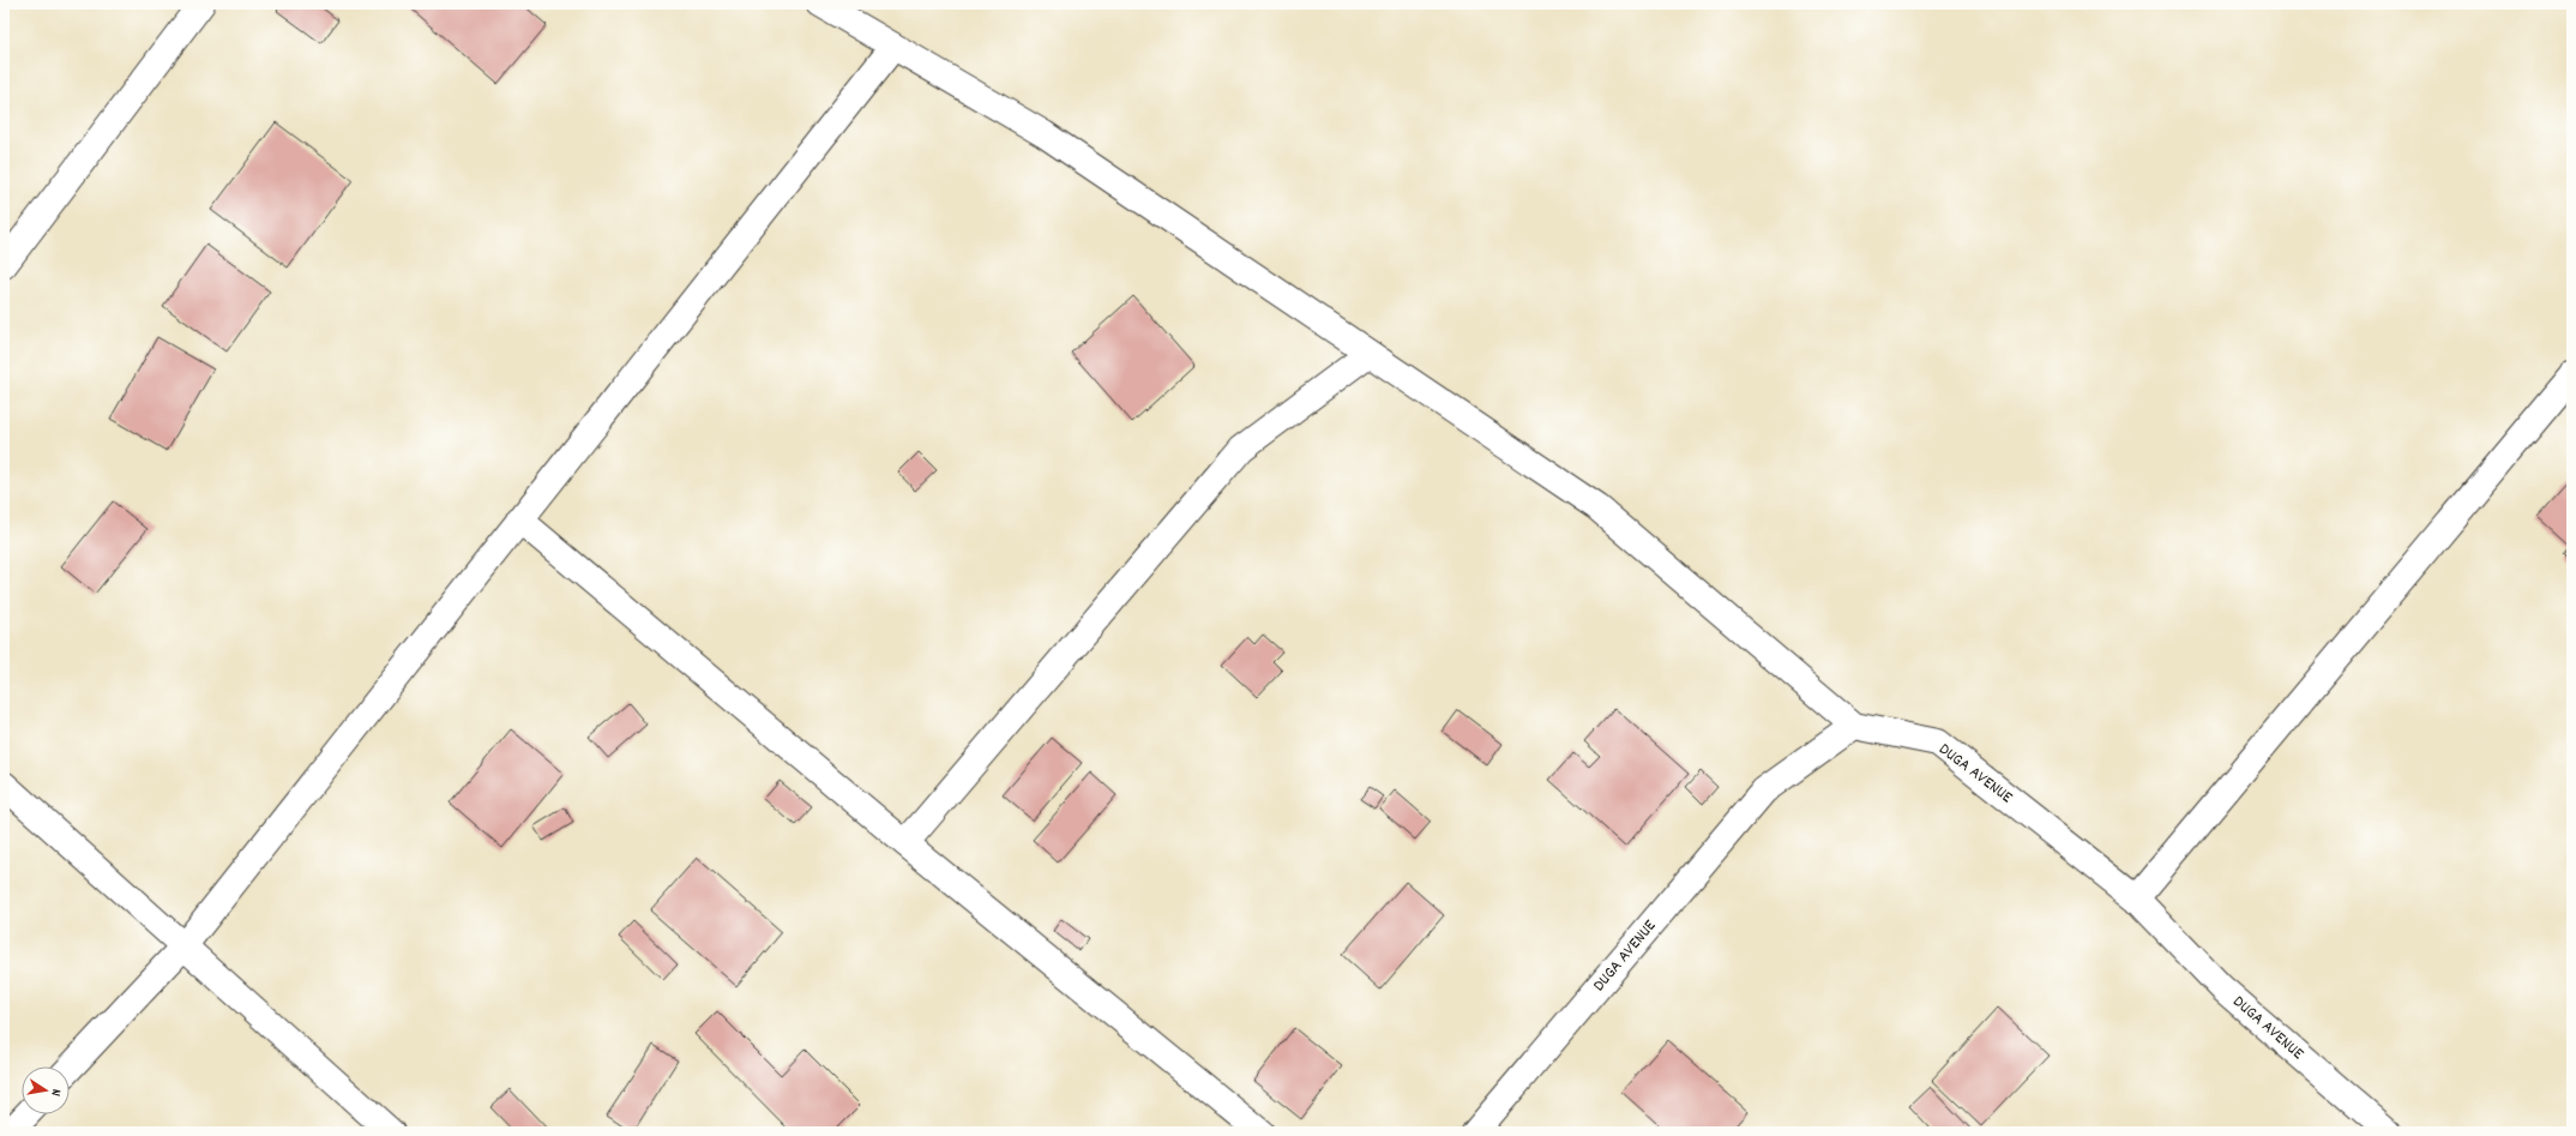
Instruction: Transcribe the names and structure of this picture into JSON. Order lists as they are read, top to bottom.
{
  "streets": {
    "street": ["DUGA AVENUE"]
  },
  "north": "right"
}
